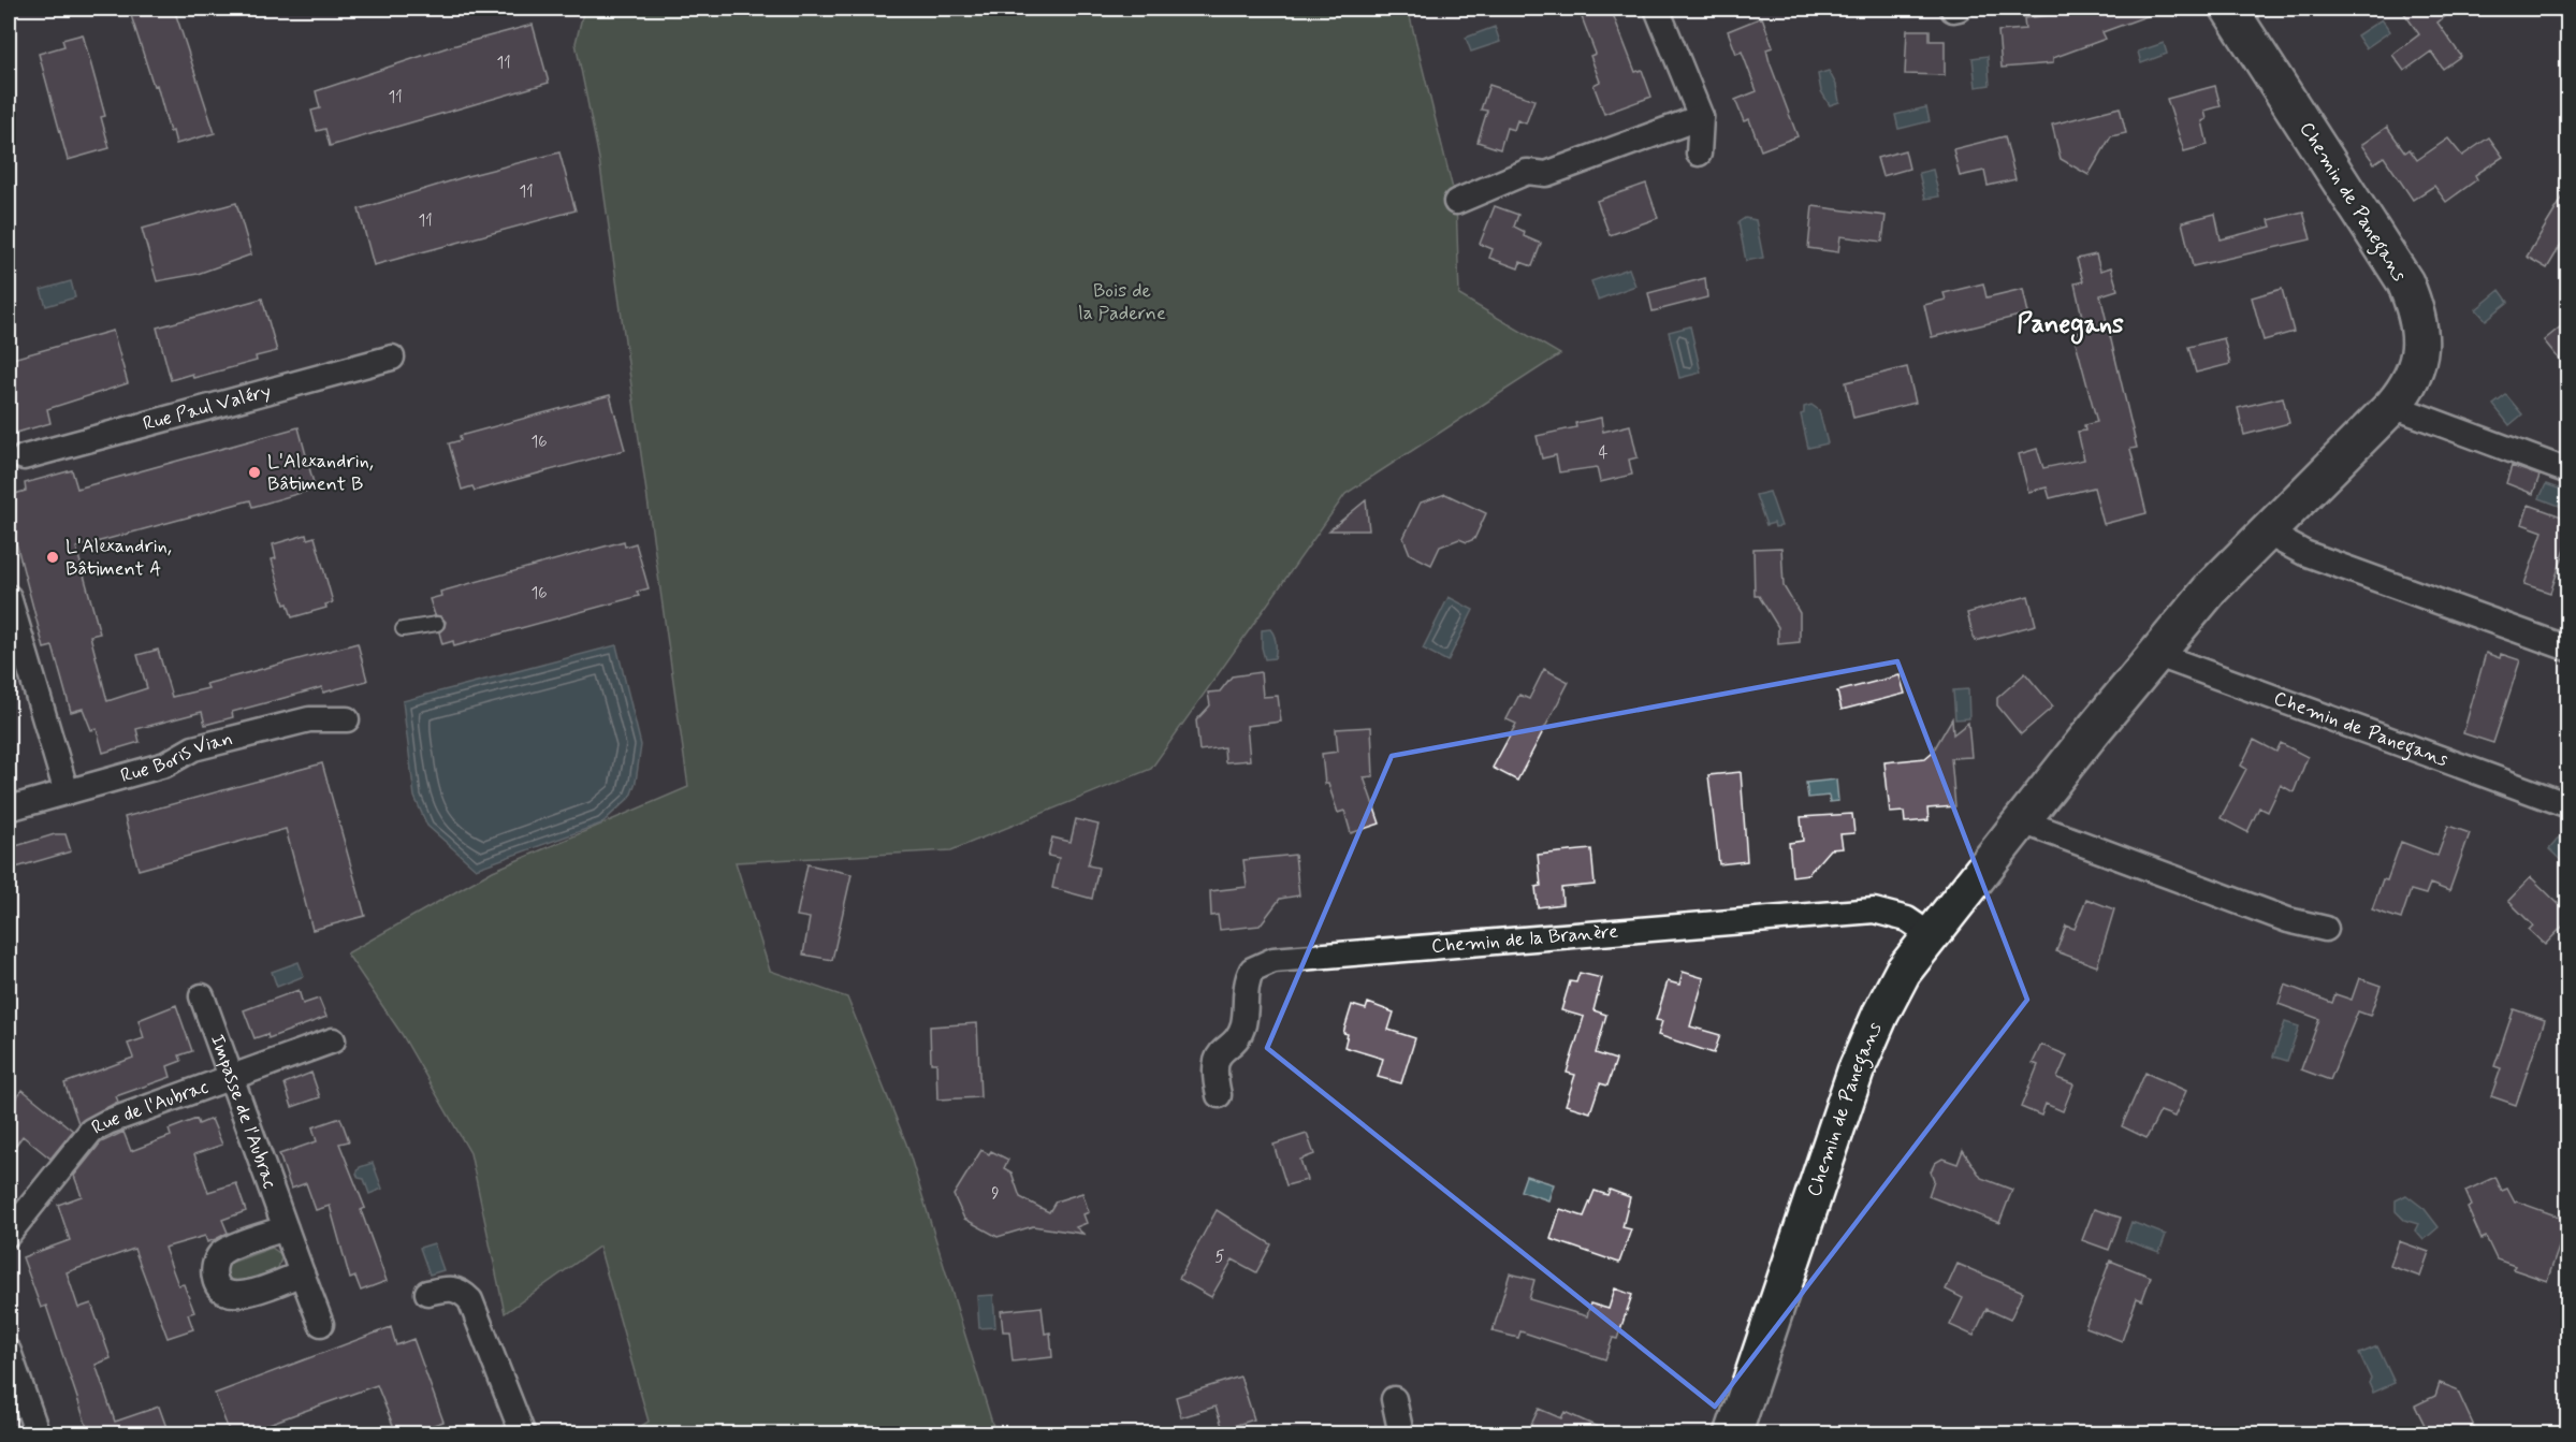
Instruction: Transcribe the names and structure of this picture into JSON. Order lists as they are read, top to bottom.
{
  "streets": {
    "street": [
      "Chemin de Panegans",
      "Rue Paul Valéry",
      "Rue Boris Vian",
      "Chemin de la Branère",
      "Rue de l'Aubrac",
      "Impasse de l'Aubrac"
    ]
  },
  "crossings": [
    ["Chemin de Panegans", "Chemin de la Branère"],
    ["Rue de l'Aubrac", "Impasse de l'Aubrac"]
  ],
  "districts": ["Panegans"],
  "parks": ["Bois de la Paderne"],
  "places": ["L'Alexandrin, Bâtiment B", "L'Alexandrin, Bâtiment A"],
  "house_numbers": [
    "11",
    "11",
    "11",
    "11",
    "16",
    "4",
    "16",
    "9",
    "5"
  ]
}
